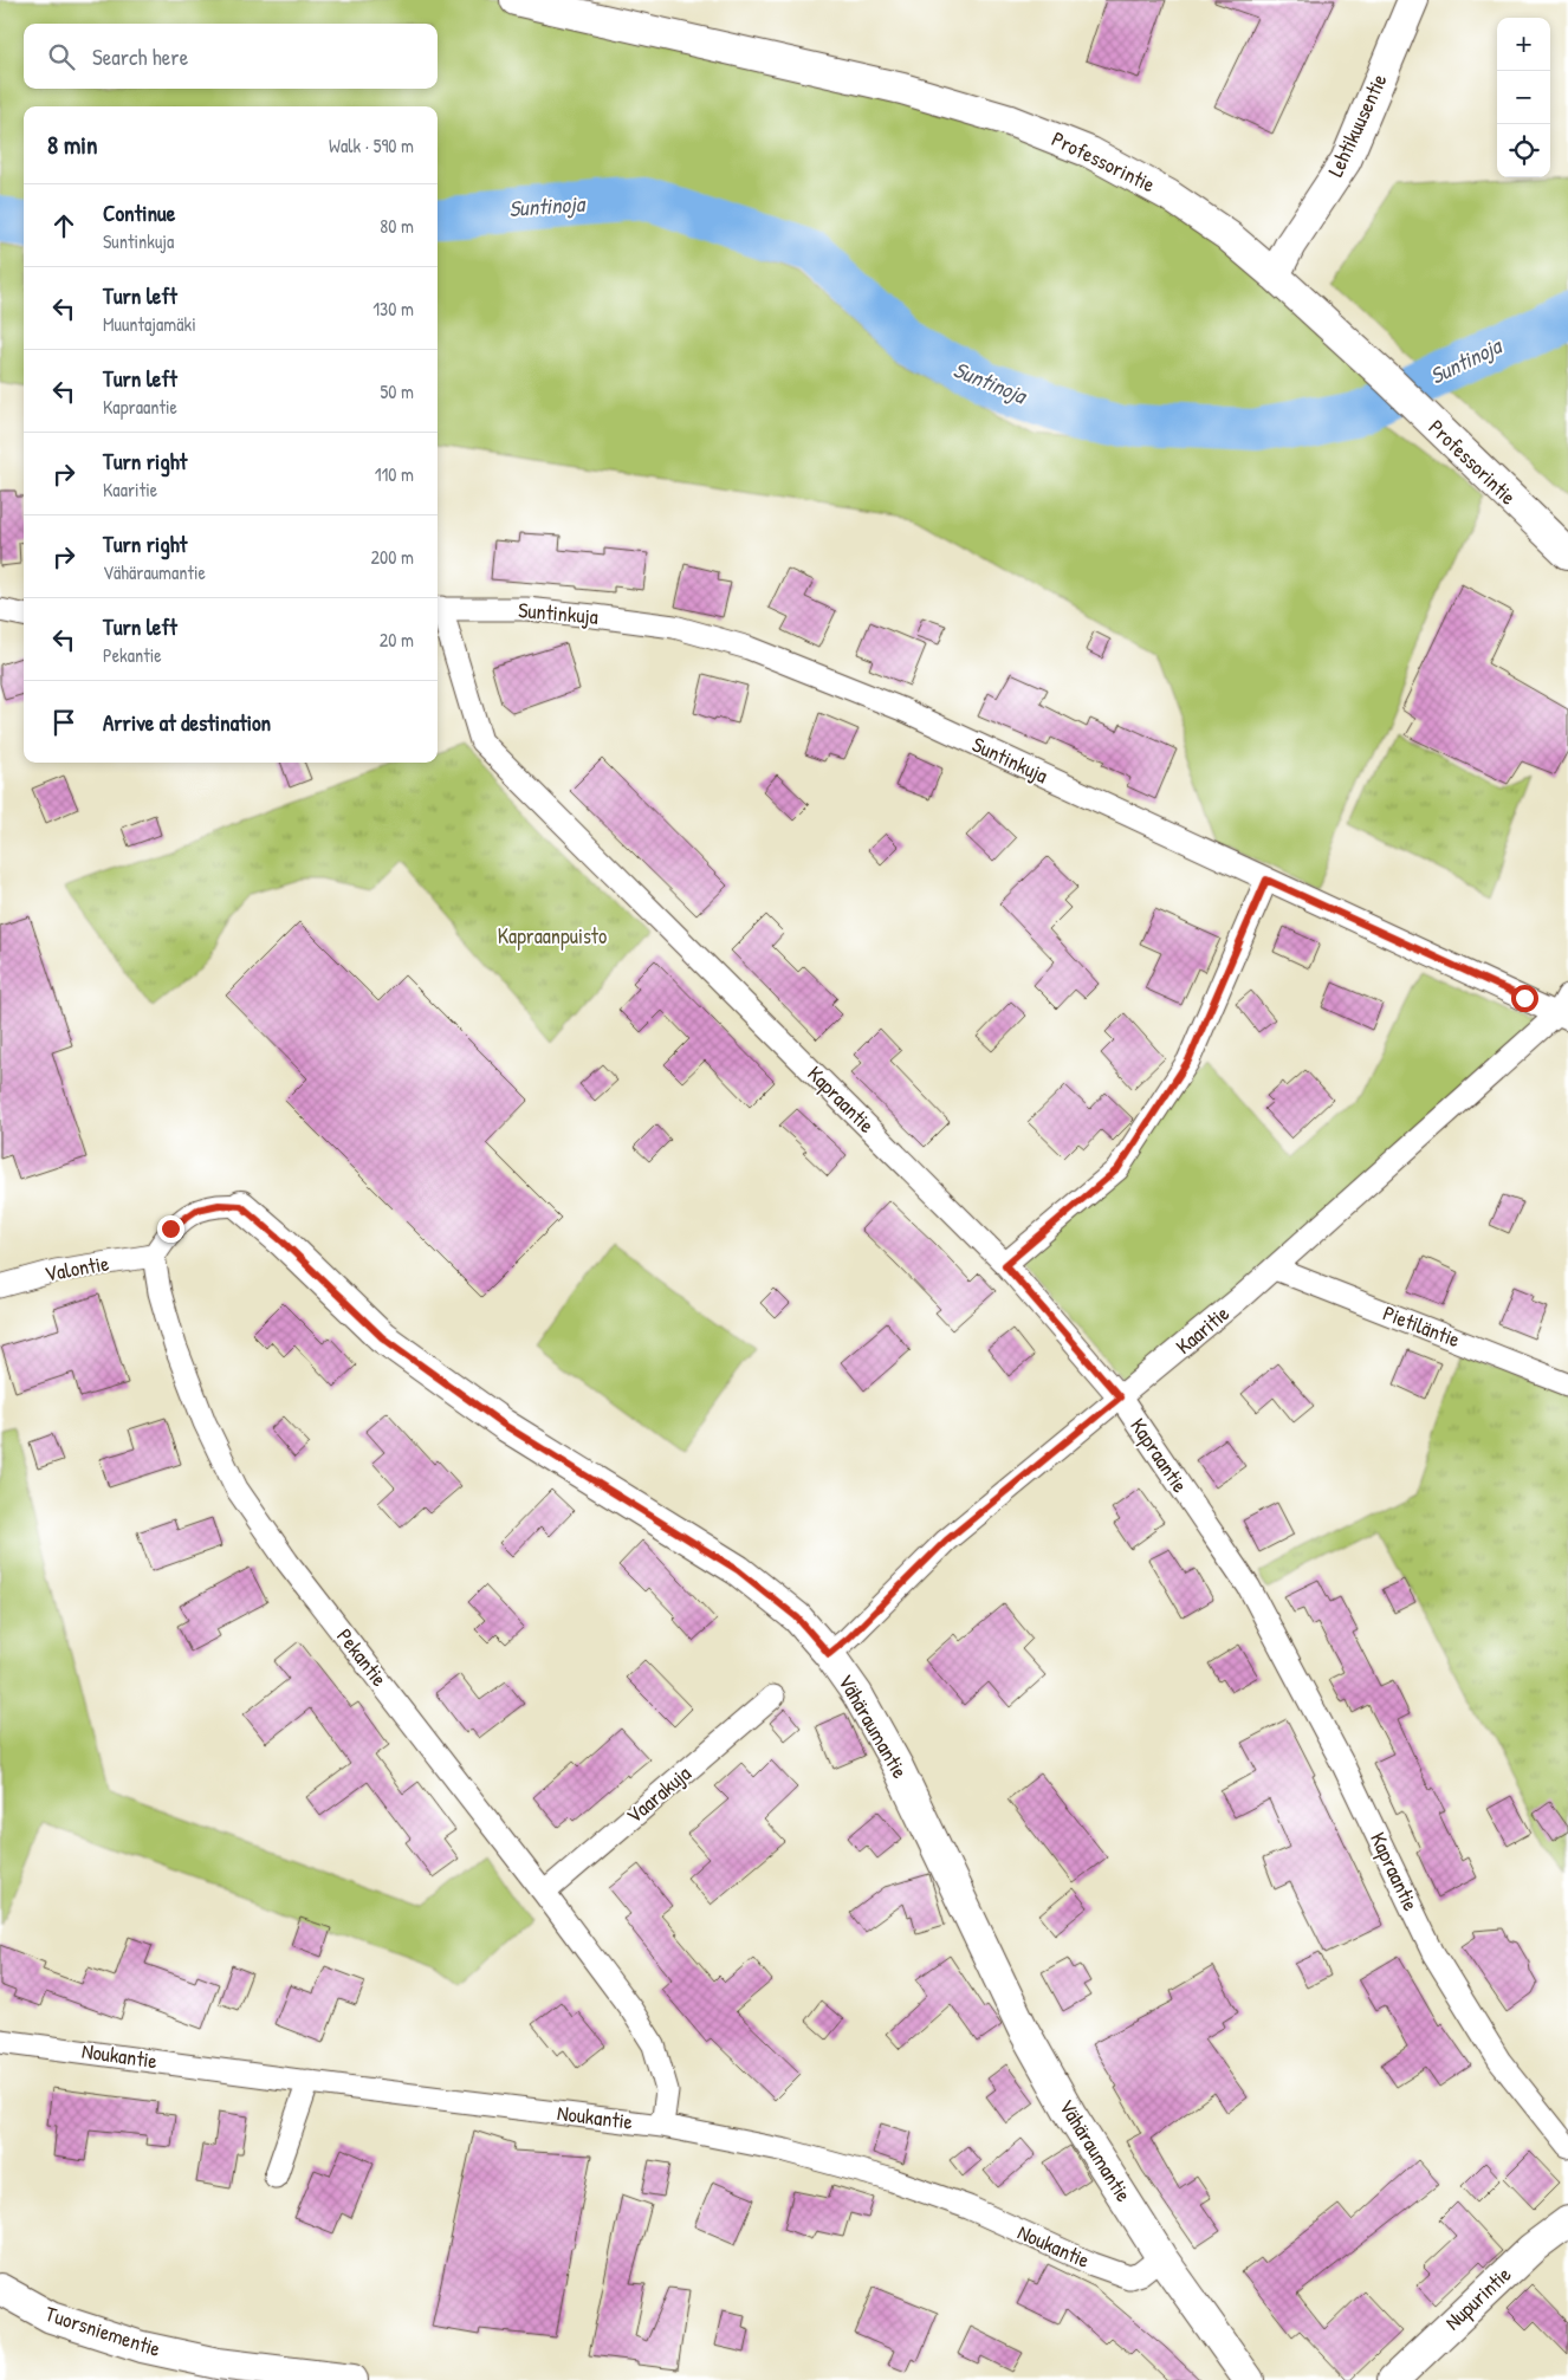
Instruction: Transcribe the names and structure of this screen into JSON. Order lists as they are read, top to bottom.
{
  "streets": {
    "street": [
      "Lehtikuusentie",
      "Professorintie",
      "Suntinkuja",
      "Kapraantie",
      "Valontie",
      "Pietiläntie",
      "Kaaritie",
      "Pekantie",
      "Vähäraumantie",
      "Vaarakuja",
      "Noukantie",
      "Nupurintie",
      "Tuorsniementie"
    ]
  },
  "crossings": [
    ["Lehtikuusentie", "Professorintie"],
    ["Suntinkuja", "Kapraantie"],
    ["Suntinkuja", "Kaaritie"],
    ["Kapraantie", "Kaaritie"],
    ["Valontie", "Pekantie"],
    ["Pietiläntie", "Kaaritie"],
    ["Kaaritie", "Vähäraumantie"],
    ["Pekantie", "Vaarakuja"],
    ["Pekantie", "Noukantie"],
    ["Vähäraumantie", "Noukantie"]
  ],
  "water": ["Suntinoja"],
  "parks": ["Kapraanpuisto"],
  "page": {
    "map_buttons": ["+", "−"],
    "search": "Search here",
    "heading": ["8 min", "Walk · 590 m"],
    "list": [
      ["Continue", "Suntinkuja", "80 m"],
      ["Turn left", "Muuntajamäki", "130 m"],
      ["Turn left", "Kapraantie", "50 m"],
      ["Turn right", "Kaaritie", "110 m"],
      ["Turn right", "Vähäraumantie", "200 m"],
      ["Turn left", "Pekantie", "20 m"],
      "Arrive at destination"
    ]
  }
}
